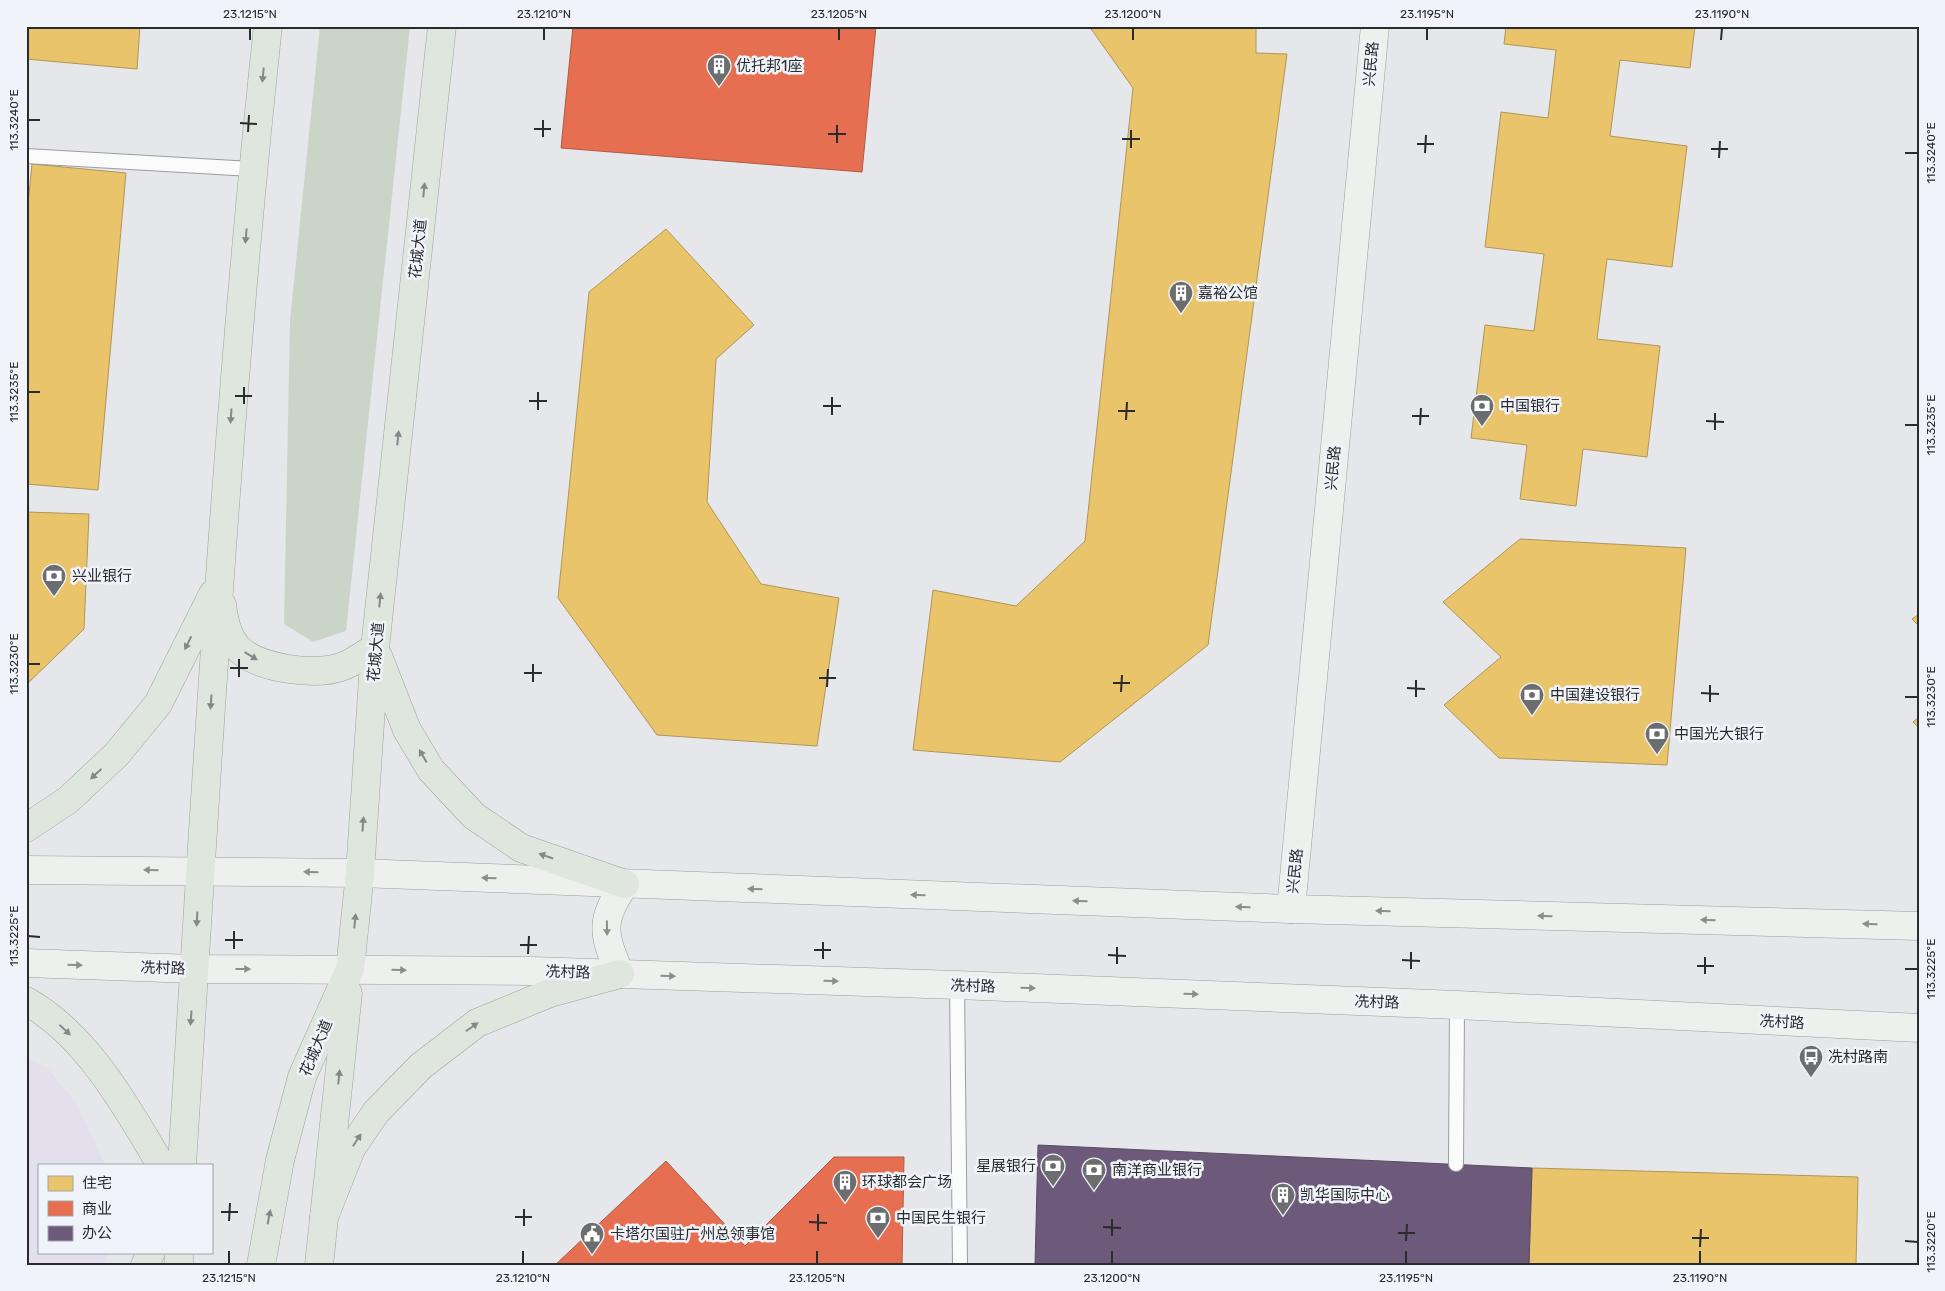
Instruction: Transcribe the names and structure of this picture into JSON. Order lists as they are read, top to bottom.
{
  "streets": {
    "main road": ["兴民路", "花城大道", "冼村路"]
  },
  "crossings": [
    ["花城大道", "冼村路"]
  ],
  "places": {
    "building": [
      "优托邦1座",
      "嘉裕公馆",
      "环球都会广场",
      "凯华国际中心"
    ],
    "bank": [
      "中国银行",
      "兴业银行",
      "中国建设银行",
      "中国光大银行",
      "星展银行",
      "南洋商业银行",
      "中国民生银行"
    ],
    "bus stop": ["冼村路南"],
    "public building": ["卡塔尔国驻广州总领事馆"]
  },
  "legend": ["住宅", "商业", "办公"],
  "coordinates": [
    "23.1215°N",
    "23.1210°N",
    "23.1205°N",
    "23.1200°N",
    "23.1195°N",
    "23.1190°N",
    "113.3240°E",
    "113.3235°E",
    "113.3230°E",
    "113.3225°E",
    "113.3220°E"
  ]
}
